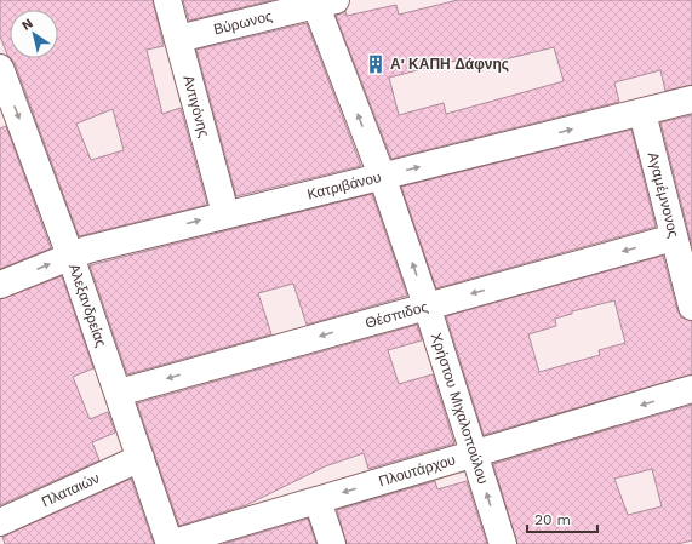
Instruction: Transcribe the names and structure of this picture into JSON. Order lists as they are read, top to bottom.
{
  "streets": {
    "street": [
      "Βύρωνος",
      "Αντιγόνης",
      "Κατριβάνου",
      "Αγαμέμνονος",
      "Αλεξανδρείας",
      "Θέσπιδος",
      "Χρήστου Μιχαλοπούλου",
      "Πλουτάρχου",
      "Πλαταιών"
    ]
  },
  "crossings": [
    ["Βύρωνος", "Αντιγόνης"],
    ["Βύρωνος", "Χρήστου Μιχαλοπούλου"],
    ["Αντιγόνης", "Κατριβάνου"],
    ["Κατριβάνου", "Αγαμέμνονος"],
    ["Κατριβάνου", "Αλεξανδρείας"],
    ["Κατριβάνου", "Χρήστου Μιχαλοπούλου"],
    ["Αγαμέμνονος", "Θέσπιδος"],
    ["Αλεξανδρείας", "Θέσπιδος"],
    ["Αλεξανδρείας", "Πλουτάρχου"],
    ["Αλεξανδρείας", "Πλαταιών"],
    ["Θέσπιδος", "Χρήστου Μιχαλοπούλου"],
    ["Χρήστου Μιχαλοπούλου", "Πλουτάρχου"]
  ],
  "one_way": [
    "Κατριβάνου",
    "Αλεξανδρείας",
    "Θέσπιδος",
    "Χρήστου Μιχαλοπούλου",
    "Πλουτάρχου"
  ],
  "places": {
    "building": ["Α' ΚΑΠΗ Δάφνης"]
  },
  "scale_bar": "20 m",
  "north": "top left"
}
